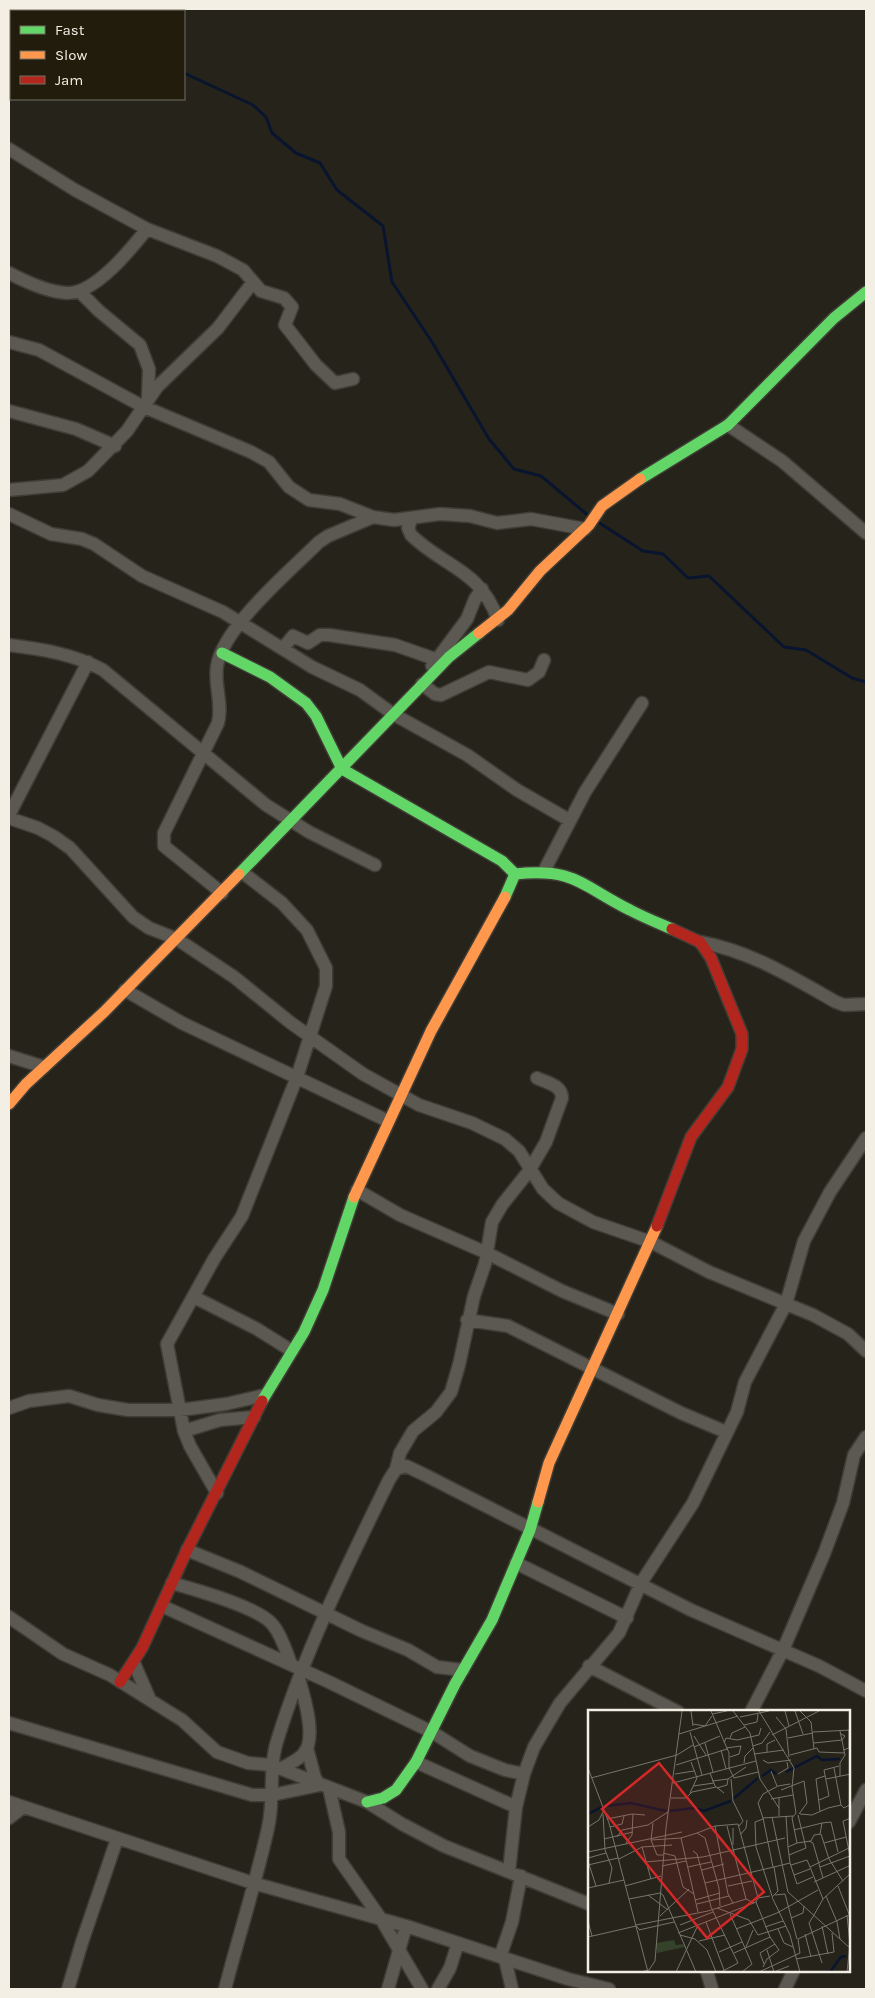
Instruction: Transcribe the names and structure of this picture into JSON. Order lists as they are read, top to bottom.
{
  "legend": ["Fast", "Slow", "Jam"]
}
